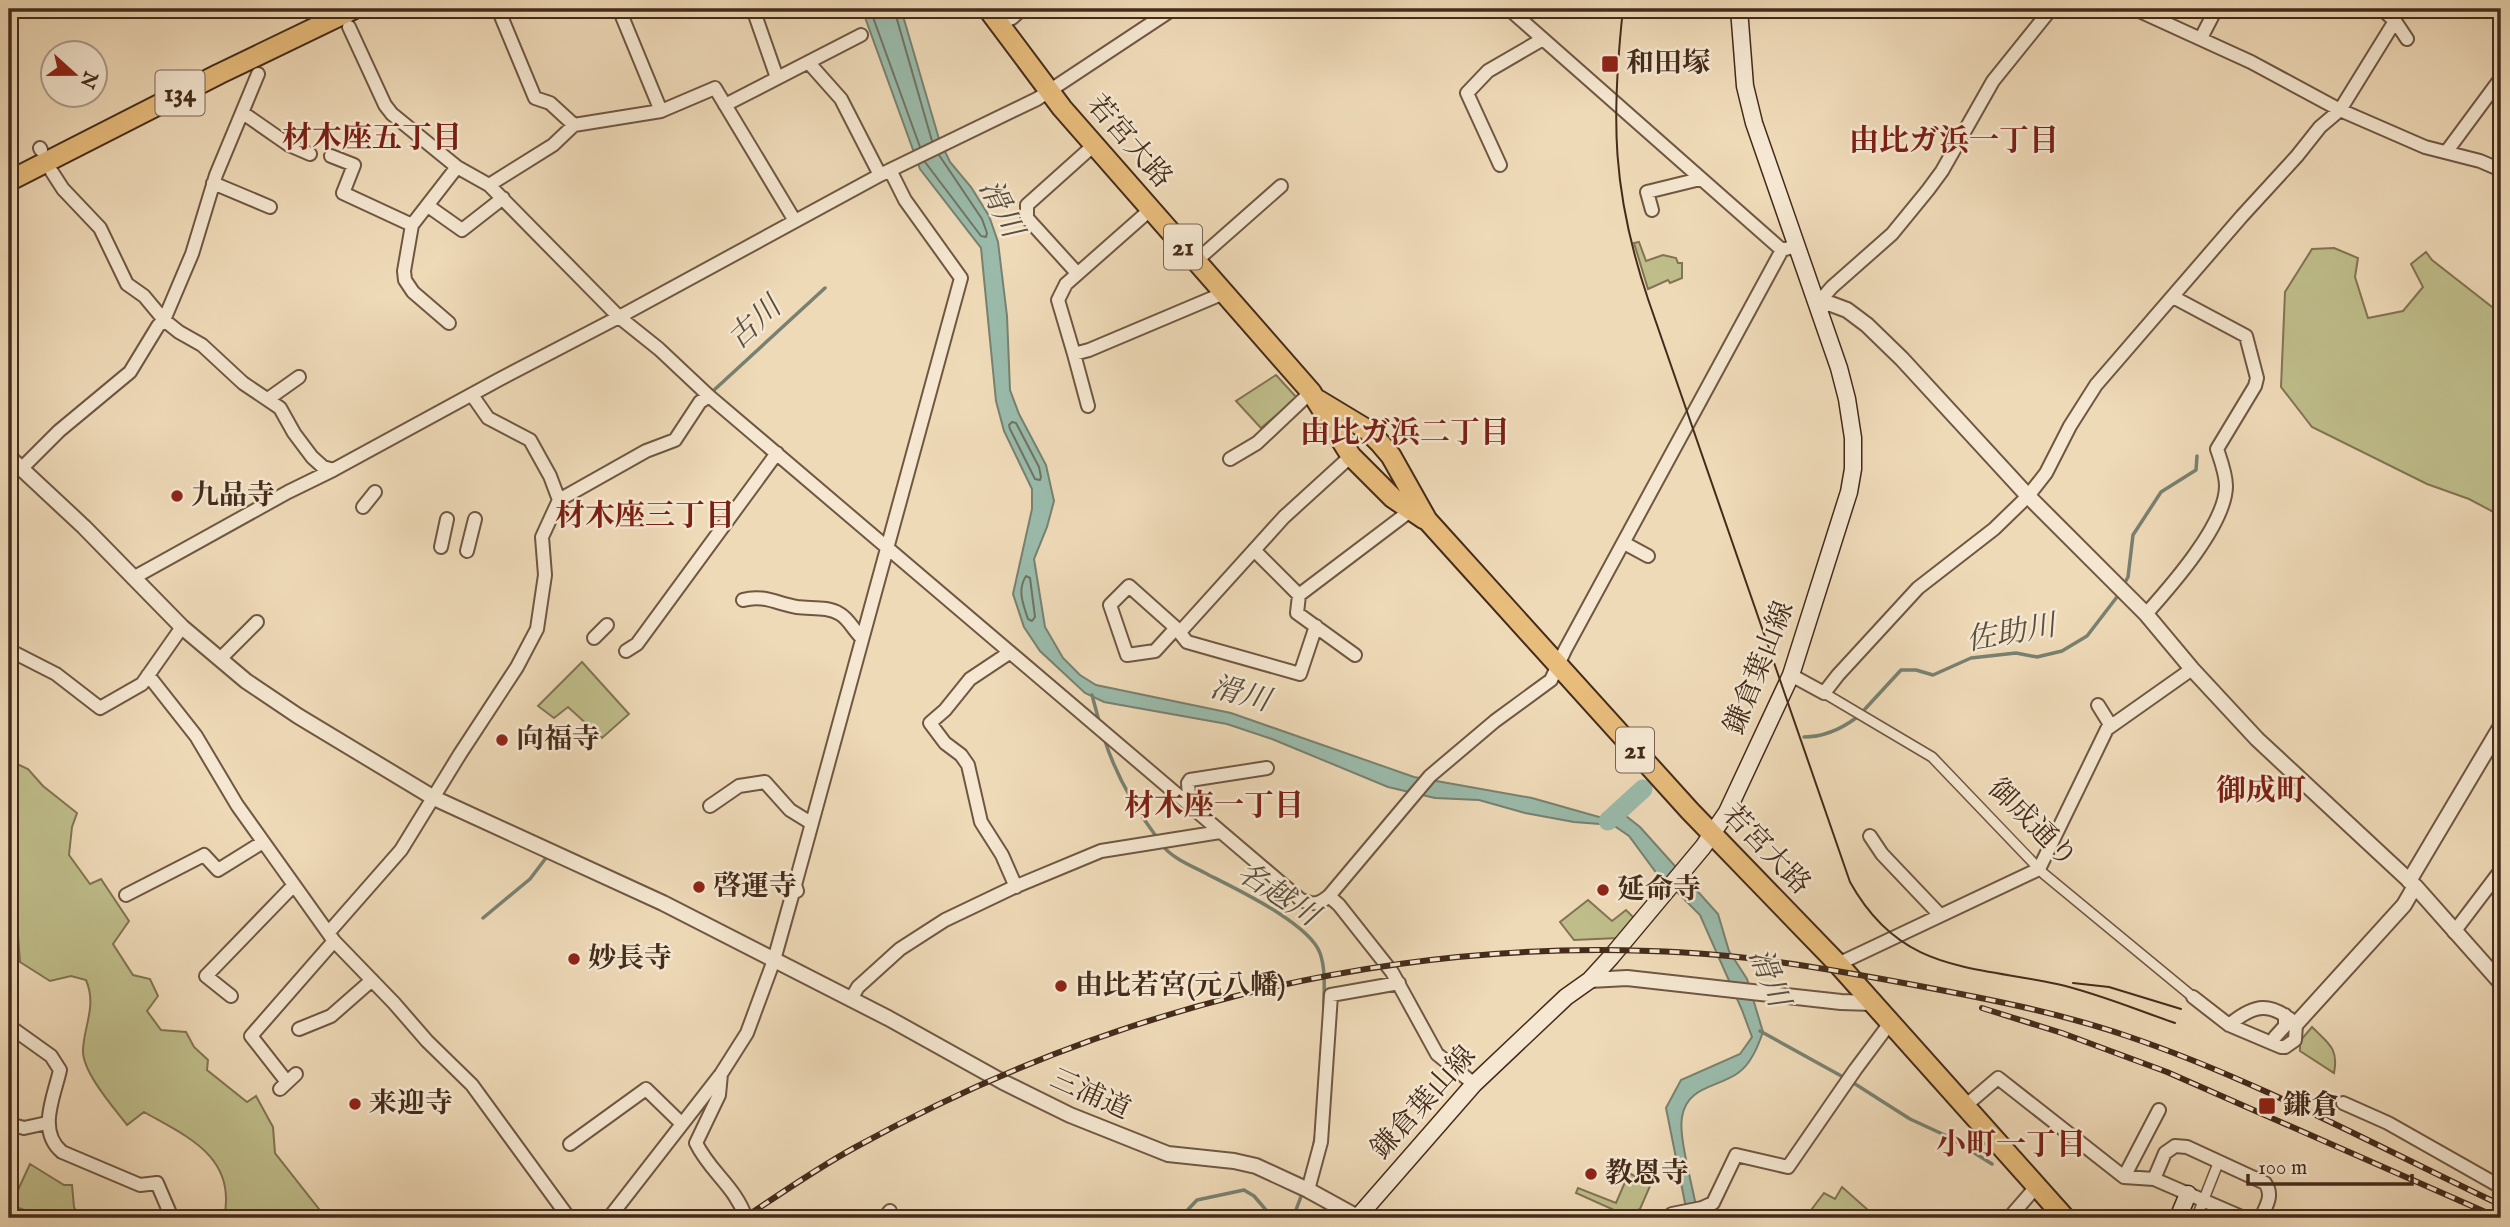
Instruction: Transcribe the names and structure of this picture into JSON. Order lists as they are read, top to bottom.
{
  "streets": {
    "main road": [
      "134",
      "若宮大路",
      "21",
      "鎌倉葉山線"
    ],
    "street": ["御成通り", "三浦道"]
  },
  "crossings": [
    ["若宮大路", "鎌倉葉山線"],
    ["鎌倉葉山線", "御成通り"],
    ["鎌倉葉山線", "三浦道"]
  ],
  "districts": [
    "材木座五丁目",
    "由比ガ浜一丁目",
    "由比ガ浜二丁目",
    "材木座三丁目",
    "御成町",
    "材木座一丁目",
    "小町一丁目"
  ],
  "water": [
    "滑川",
    "古川",
    "佐助川",
    "名越川"
  ],
  "places": {
    "transit": ["和田塚", "鎌倉"],
    "other": [
      "九品寺",
      "向福寺",
      "啓運寺",
      "延命寺",
      "妙長寺",
      "由比若宮(元八幡)",
      "来迎寺",
      "教恩寺"
    ]
  },
  "scale_bar": "100 m",
  "north": "right"
}
